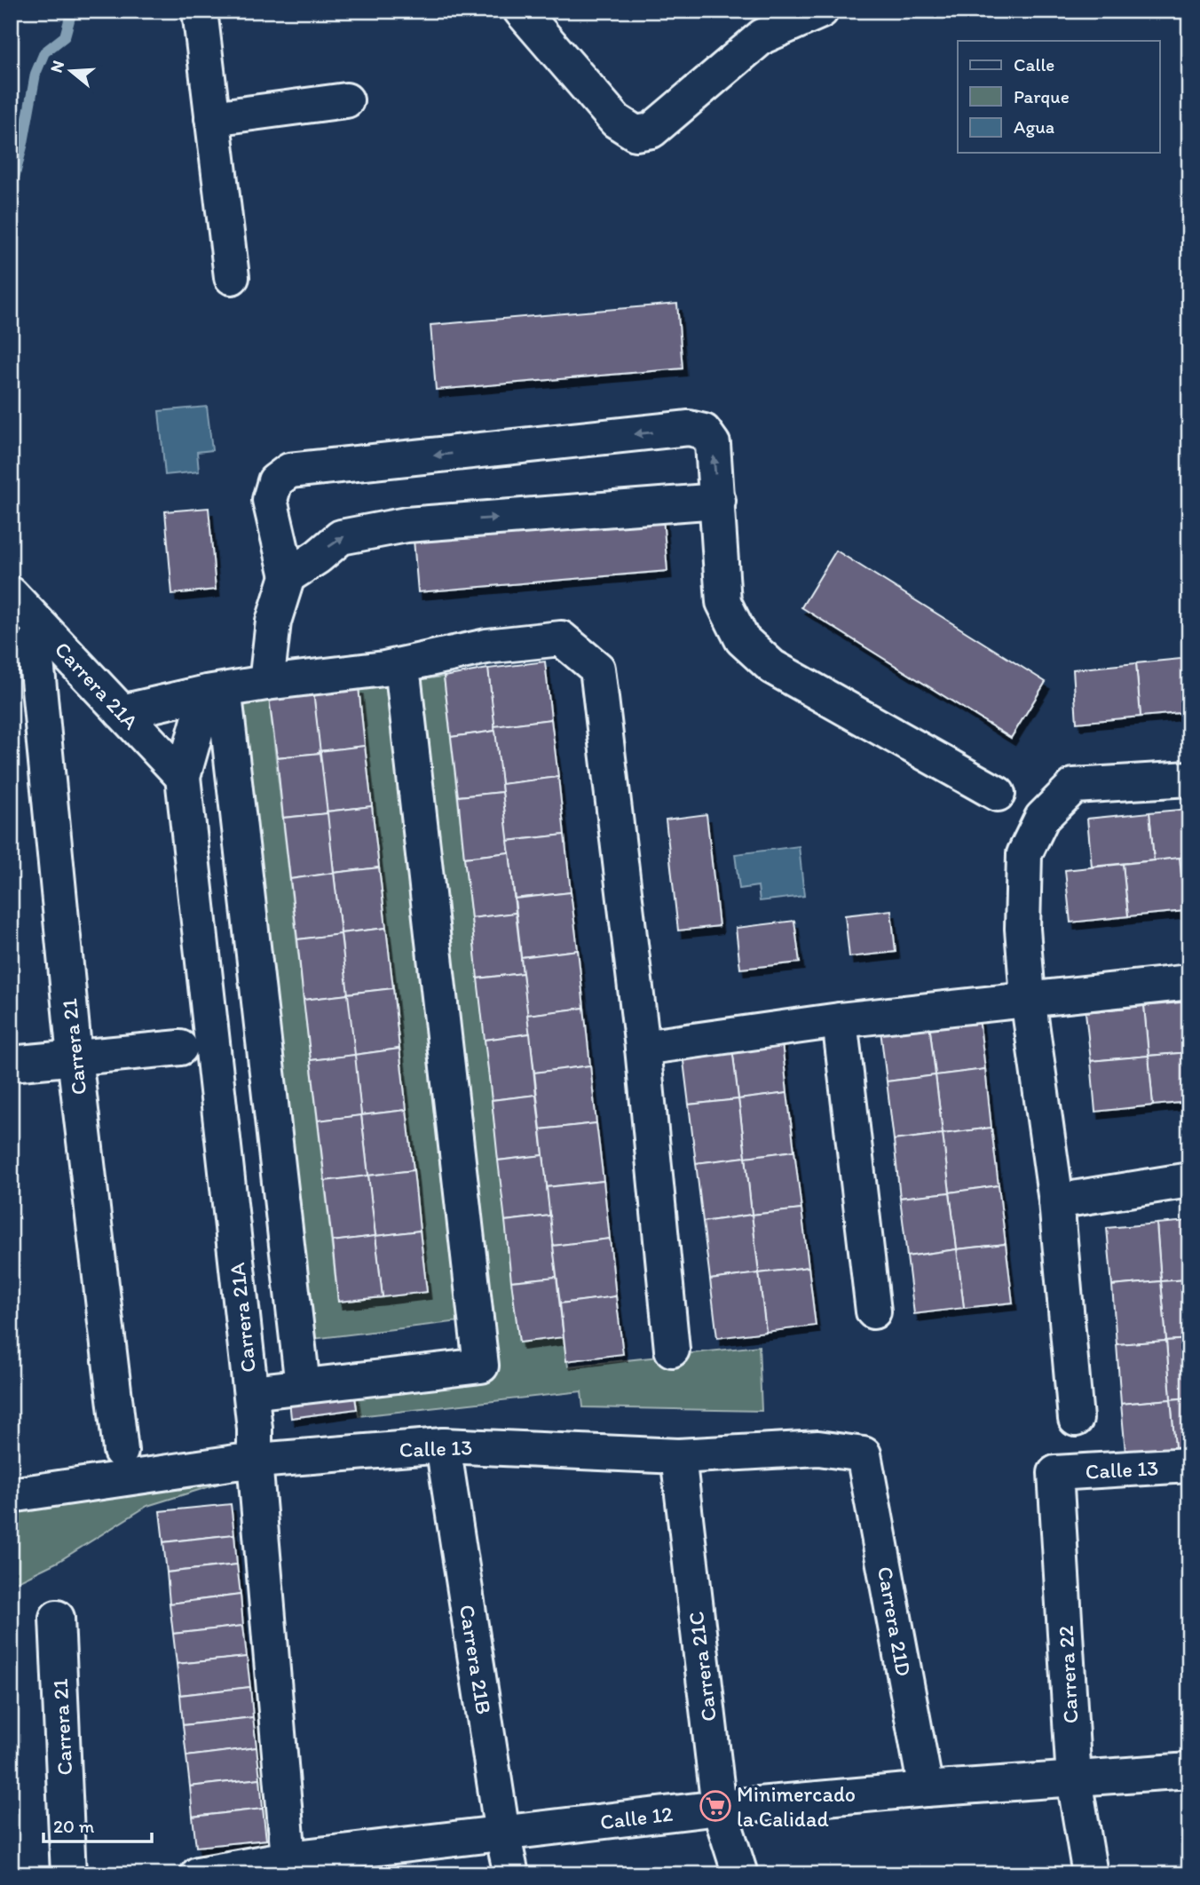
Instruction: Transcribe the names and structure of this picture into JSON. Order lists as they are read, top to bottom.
{
  "streets": {
    "street": [
      "Carrera 21A",
      "Carrera 21",
      "Calle 13",
      "Carrera 21D",
      "Carrera 21B",
      "Carrera 21C",
      "Carrera 22",
      "Calle 12"
    ]
  },
  "crossings": [
    ["Carrera 21A", "Calle 13"],
    ["Carrera 21A", "Calle 12"],
    ["Calle 13", "Carrera 21D"],
    ["Calle 13", "Carrera 21B"],
    ["Calle 13", "Carrera 21C"],
    ["Calle 13", "Carrera 22"],
    ["Carrera 21D", "Calle 12"],
    ["Carrera 21B", "Calle 12"],
    ["Carrera 21C", "Calle 12"],
    ["Carrera 22", "Calle 12"]
  ],
  "places": {
    "supermarket": ["Minimercado la Calidad"]
  },
  "legend": ["Calle", "Parque", "Agua"],
  "scale_bar": "20 m",
  "north": "left"
}
